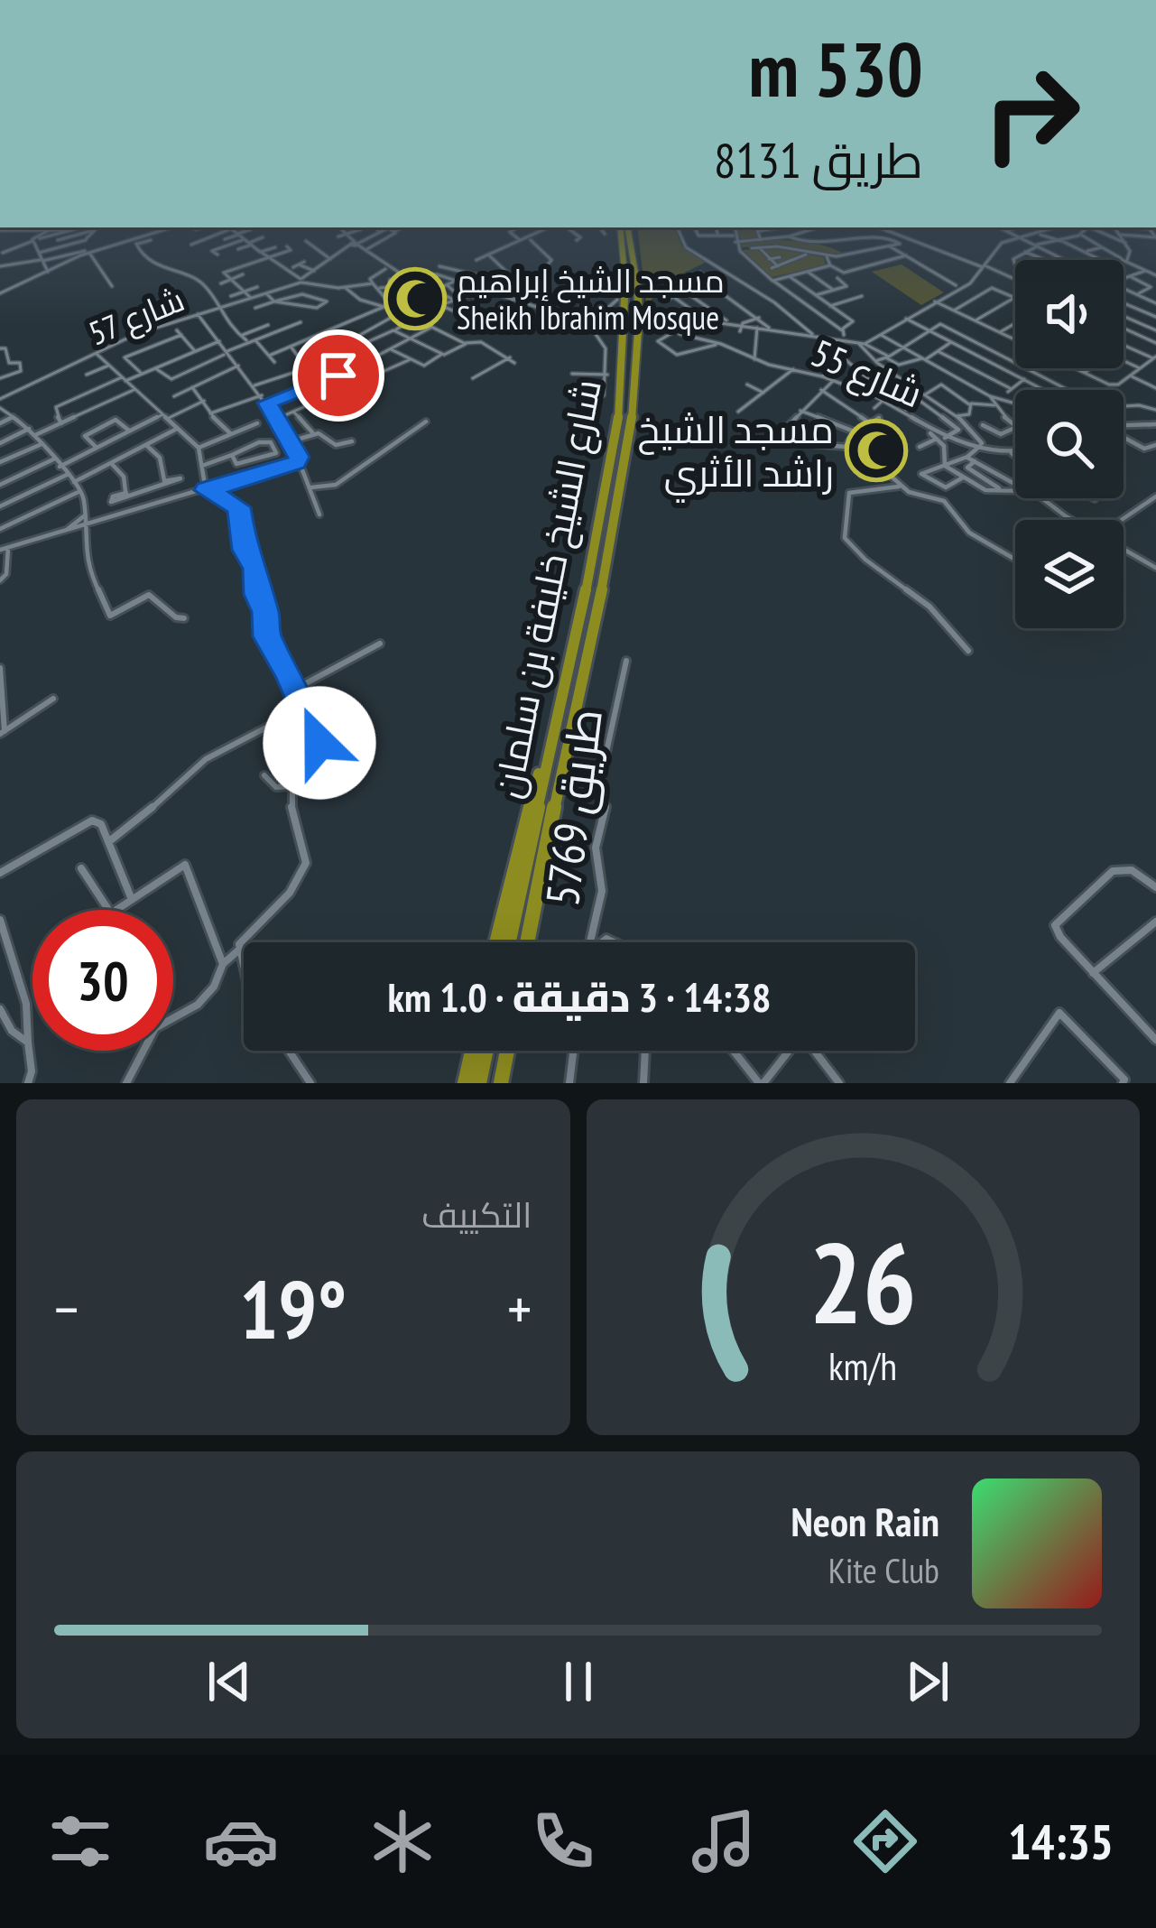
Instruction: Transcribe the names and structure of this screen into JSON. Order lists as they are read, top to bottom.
{
  "streets": {
    "highway": ["شارع الشيخ خليفة بن سلمان"],
    "street": ["شارع 57", "شارع 55", "طريق 5769"]
  },
  "places": {
    "mosque": ["مسجد الشيخ إبراهيم Sheikh Ibrahim Mosque", "مسجد الشيخ راشد الأثري"]
  },
  "page": {
    "turn": ["530 m", "طريق 8131"],
    "limit": "30",
    "trip": "14:38 · 3 دقيقة · 1.0 km",
    "tile": "التكييف",
    "heat": ["−", "19°", "+"],
    "song": ["Neon Rain", "Kite Club"],
    "tabs": "14:35",
    "gauge": ["26", "km/h"]
  }
}
